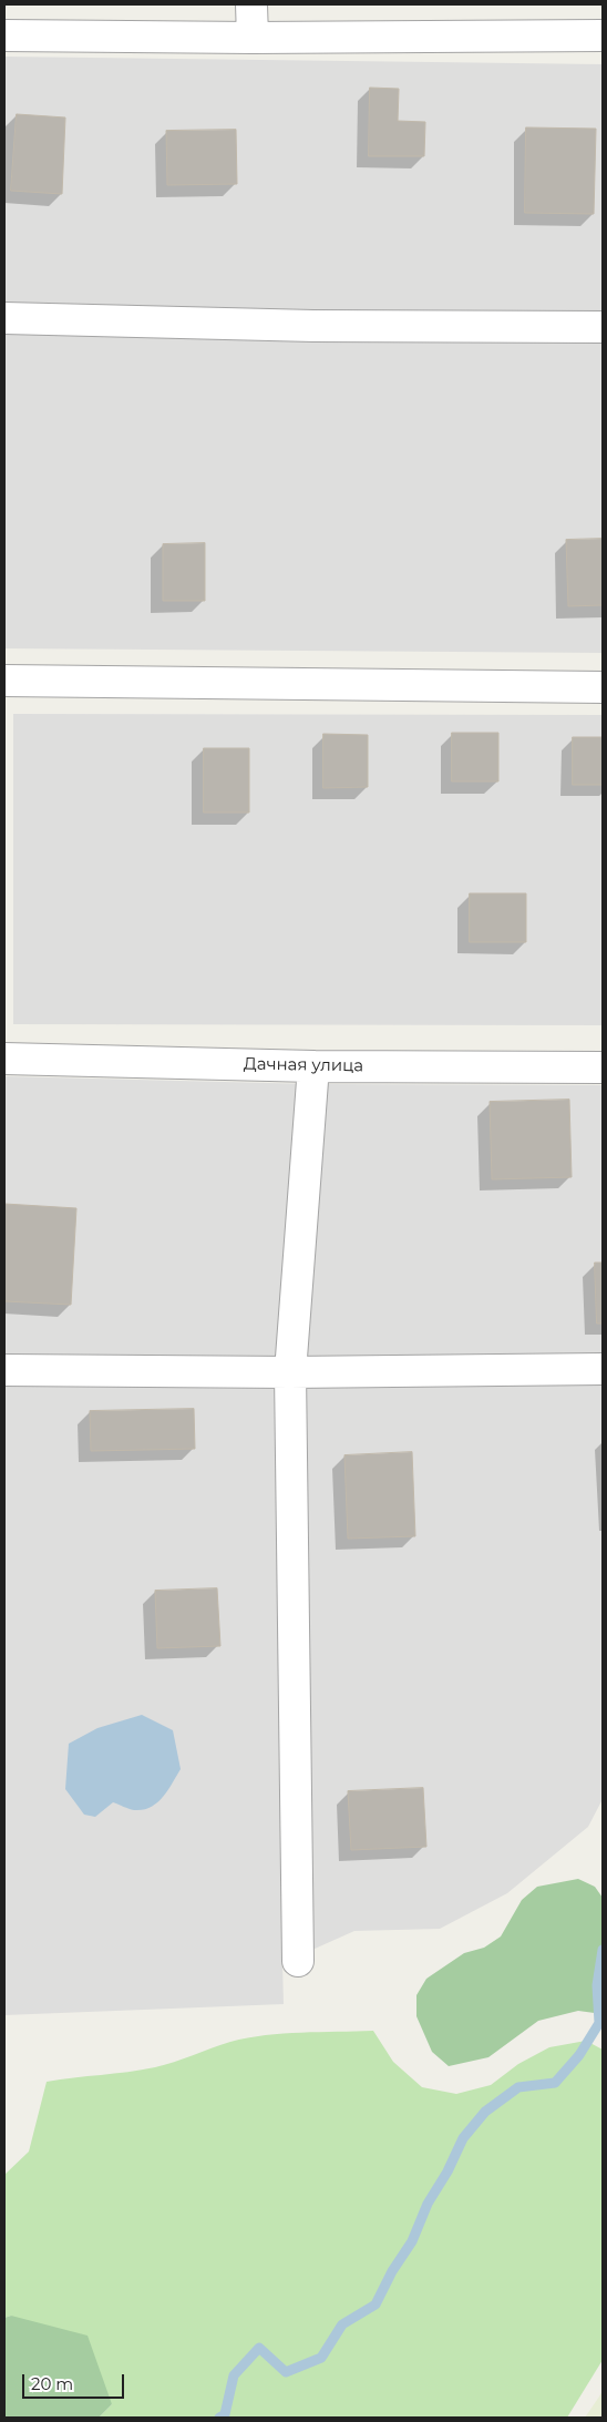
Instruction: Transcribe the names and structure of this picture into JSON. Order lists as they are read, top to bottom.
{
  "streets": {
    "street": ["Дачная улица"]
  },
  "scale_bar": "20 m"
}
